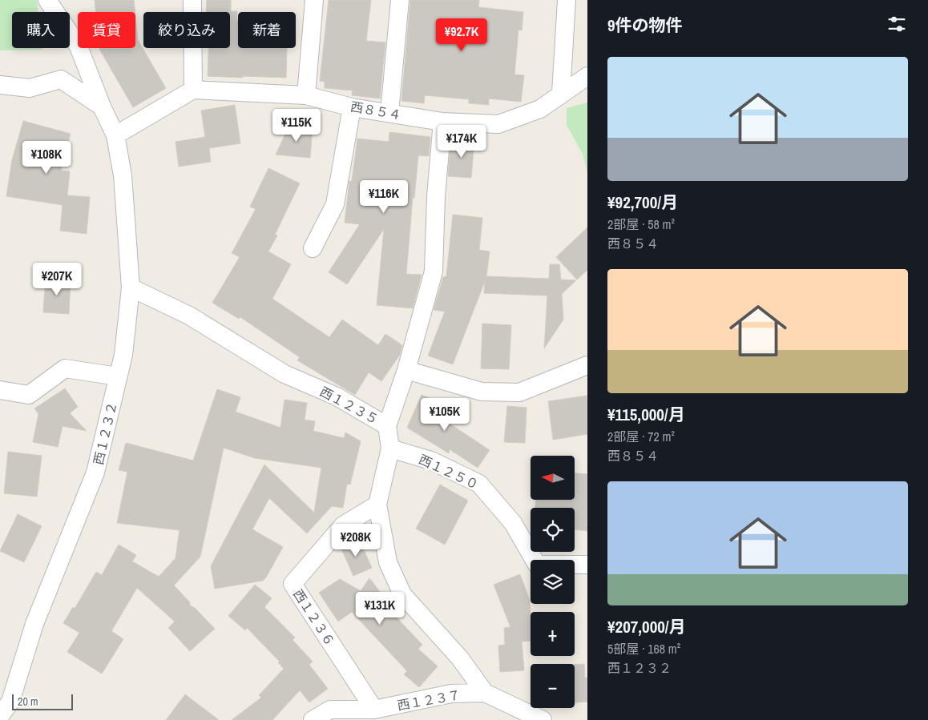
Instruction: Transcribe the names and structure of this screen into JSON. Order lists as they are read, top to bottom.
{
  "streets": {
    "street": [
      "西８５４",
      "西１２３５",
      "西１２３２",
      "西１２５０",
      "西１２３６",
      "西１２３７"
    ]
  },
  "crossings": [
    ["西１２３５", "西１２３２"],
    ["西１２３５", "西１２５０"],
    ["西１２３５", "西１２３６"],
    ["西１２３５", "西１２３７"],
    ["西１２３６", "西１２３７"]
  ],
  "scale_bar": "20 m",
  "north": "left",
  "page": {
    "heading": "9件の物件",
    "chip": [
      "購入",
      "賃貸",
      "絞り込み",
      "新着"
    ],
    "price": [
      "¥92.7K",
      "¥115K",
      "¥174K",
      "¥108K",
      "¥116K",
      "¥207K",
      "¥105K",
      "¥208K",
      "¥131K"
    ],
    "list": [
      {
        "name": "¥92,700/月",
        "note": "2部屋 · 58 m² · 西８５４"
      },
      {
        "name": "¥115,000/月",
        "note": "2部屋 · 72 m² · 西８５４"
      },
      {
        "name": "¥207,000/月",
        "note": "5部屋 · 168 m² · 西１２３２"
      }
    ],
    "map_buttons": ["+", "−"],
    "scale": "20 m"
  }
}
